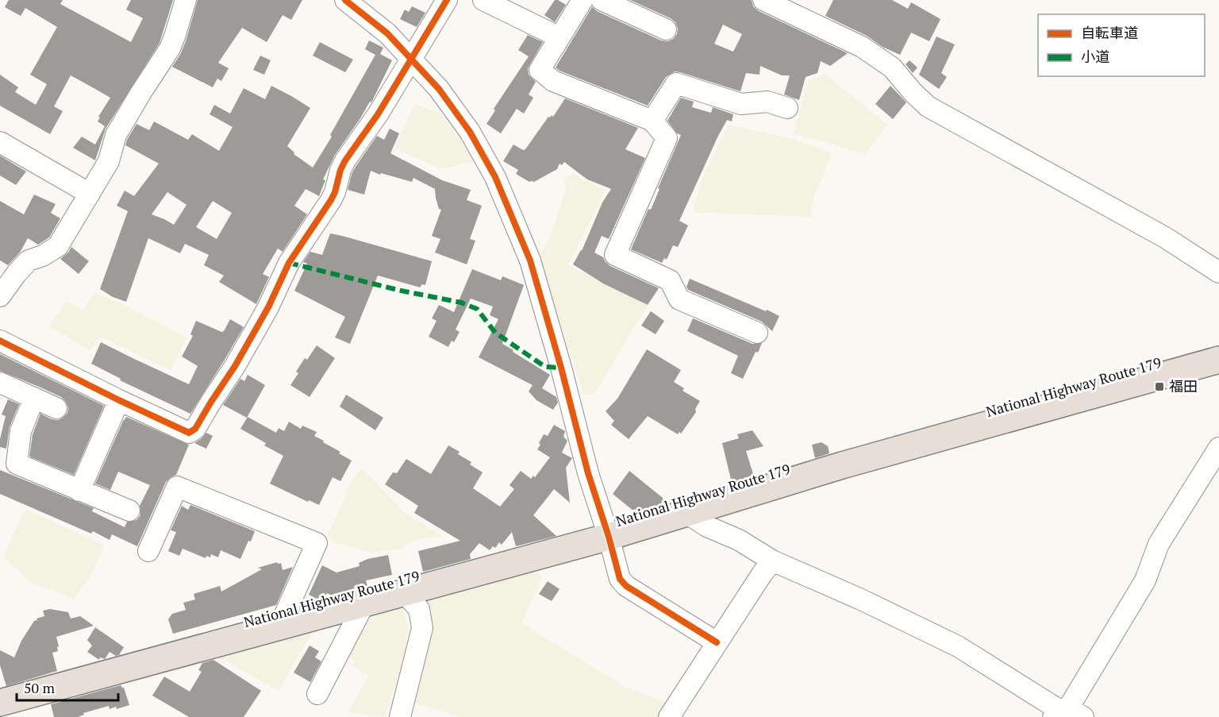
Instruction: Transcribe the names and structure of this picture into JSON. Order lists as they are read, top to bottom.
{
  "streets": {
    "highway": ["National Highway Route 179"]
  },
  "places": {
    "transit": ["福田"]
  },
  "legend": ["自転車道", "小道"],
  "scale_bar": "50 m"
}
